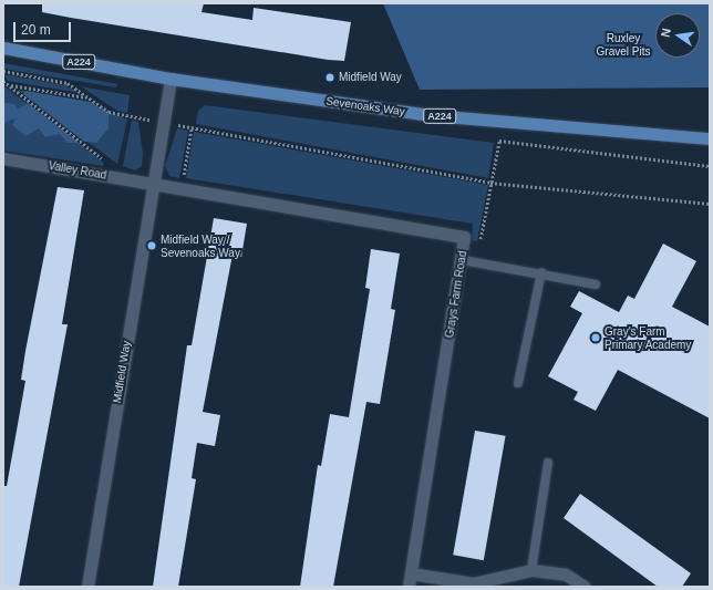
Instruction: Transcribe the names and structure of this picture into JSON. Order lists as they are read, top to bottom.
{
  "streets": {
    "main road": ["A224", "Sevenoaks Way"],
    "street": ["Valley Road", "Grays Farm Road", "Midfield Way"]
  },
  "crossings": [
    ["Sevenoaks Way", "Midfield Way"],
    ["Valley Road", "Grays Farm Road"],
    ["Valley Road", "Midfield Way"],
    ["Grays Farm Road", "Midfield Way"]
  ],
  "parks": ["Ruxley Gravel Pits"],
  "places": ["Midfield Way", "Midfield Way / Sevenoaks Way", "Gray's Farm Primary Academy"],
  "scale_bar": "20 m",
  "north": "left"
}
